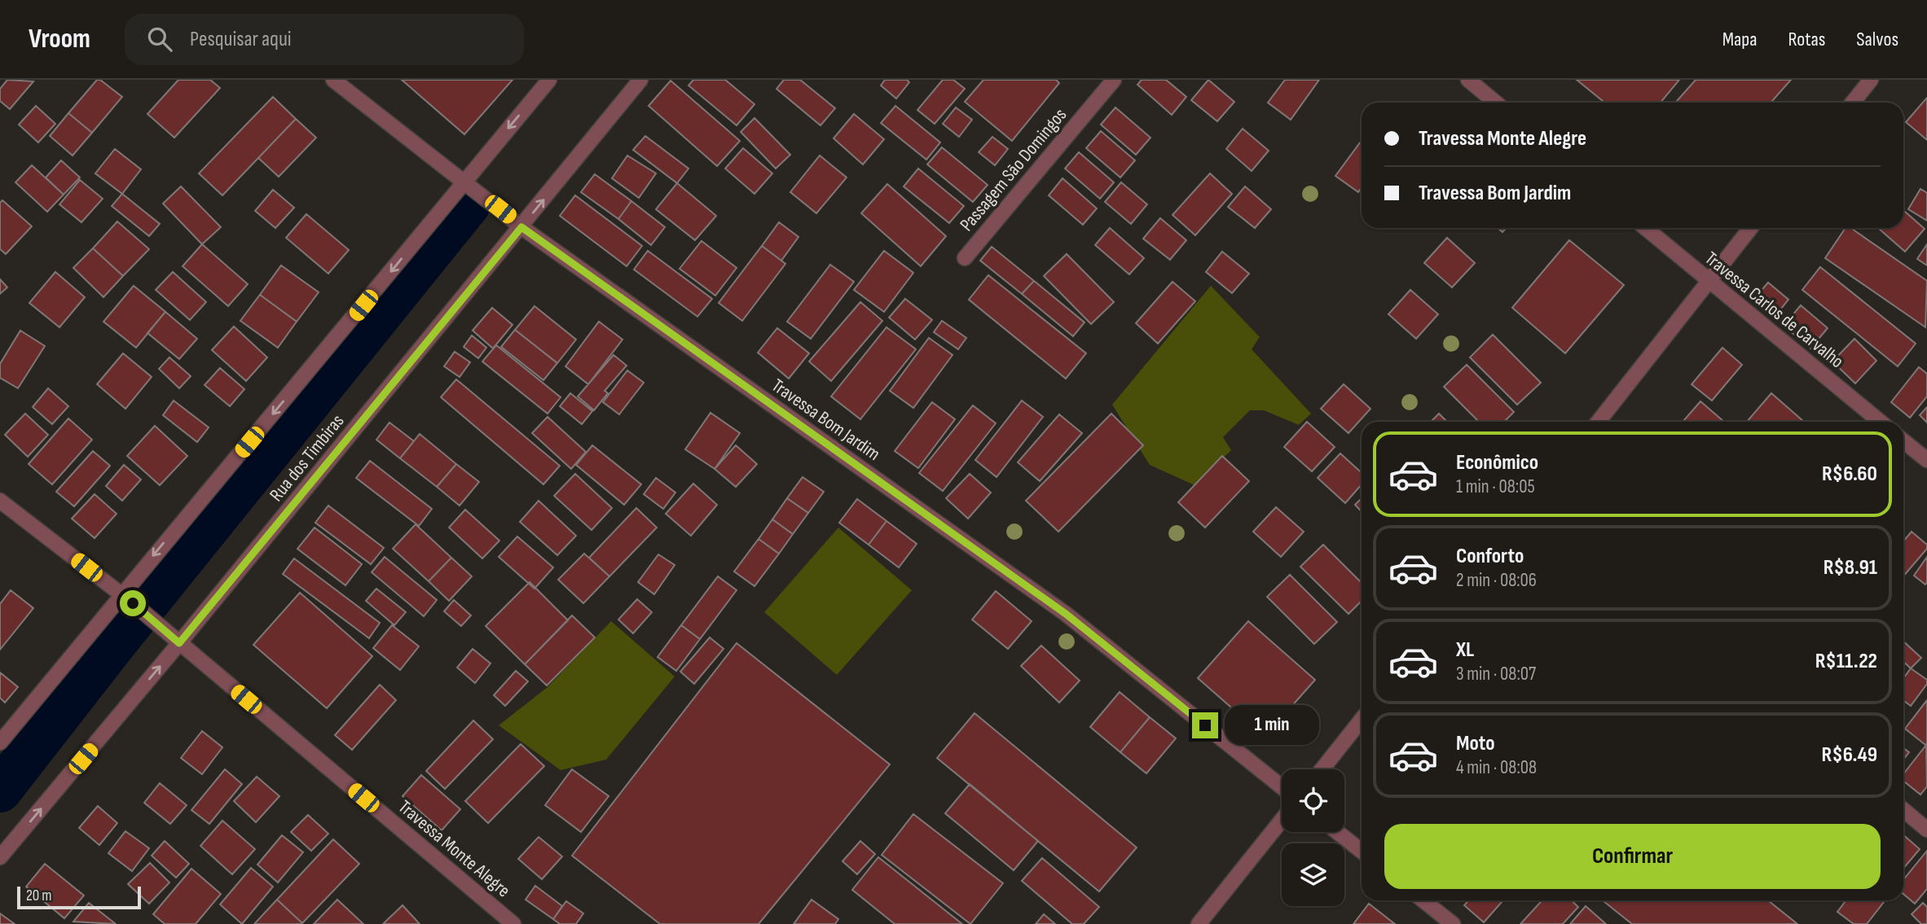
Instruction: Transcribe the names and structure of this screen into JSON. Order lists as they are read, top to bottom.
{
  "streets": {
    "street": [
      "Passagem São Domingos",
      "Travessa Carlos de Carvalho",
      "Travessa Bom Jardim",
      "Rua dos Timbiras",
      "Travessa Monte Alegre"
    ]
  },
  "crossings": [
    ["Travessa Bom Jardim", "Rua dos Timbiras"],
    ["Rua dos Timbiras", "Travessa Monte Alegre"]
  ],
  "scale_bar": "20 m",
  "page": {
    "header": "Vroom",
    "search": "Pesquisar aqui",
    "nav": ["Mapa", "Rotas", "Salvos"],
    "banner": ["Travessa Monte Alegre", "Travessa Bom Jardim"],
    "list": [
      {
        "name": "Econômico",
        "note": "1 min · 08:05",
        "value": "R$6.60"
      },
      {
        "name": "Conforto",
        "note": "2 min · 08:06",
        "value": "R$8.91"
      },
      {
        "name": "XL",
        "note": "3 min · 08:07",
        "value": "R$11.22"
      },
      {
        "name": "Moto",
        "note": "4 min · 08:08",
        "value": "R$6.49"
      }
    ],
    "bubble": "1 min",
    "buttons": "Confirmar",
    "scale": "20 m"
  }
}
